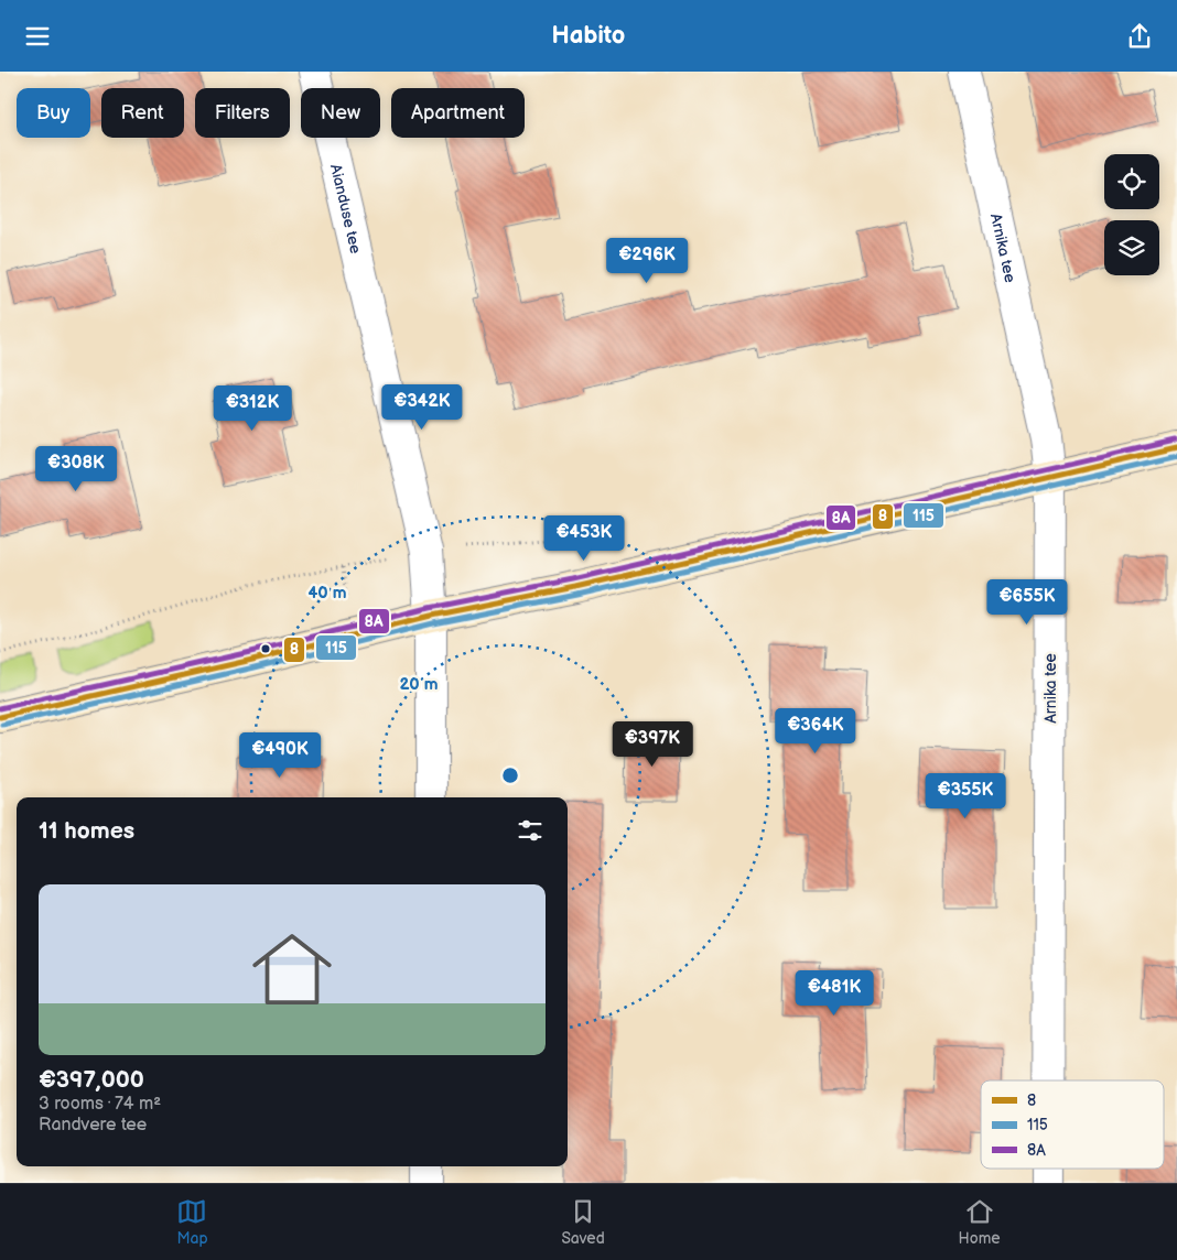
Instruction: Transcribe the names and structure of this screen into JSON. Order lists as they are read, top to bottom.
{
  "streets": {
    "street": ["Aianduse tee", "Arnika tee"]
  },
  "lines": ["transit line 8A", "transit line 8", "transit line 115"],
  "legend": ["8", "115", "8A"],
  "page": {
    "header": "Habito",
    "chip": [
      "Buy",
      "Rent",
      "Filters",
      "New",
      "Apartment"
    ],
    "price": [
      "€296K",
      "€342K",
      "€312K",
      "€308K",
      "€453K",
      "€655K",
      "€364K",
      "€397K",
      "€490K",
      "€355K",
      "€481K"
    ],
    "heading": "11 homes",
    "list": [
      {
        "name": "€397,000",
        "note": "3 rooms · 74 m² · Randvere tee"
      }
    ],
    "tabs": ["Map", "Saved", "Home"]
  },
  "rings": ["40 m", "20 m"]
}
